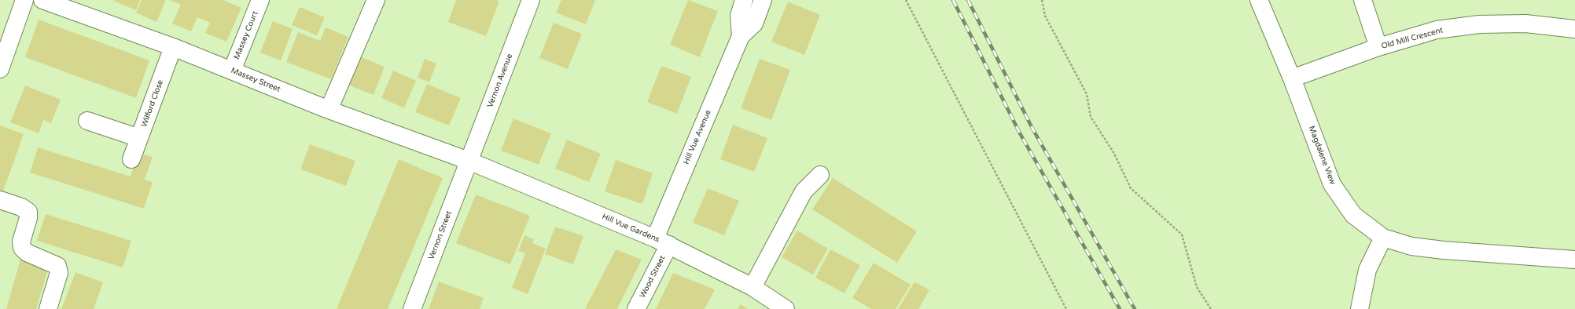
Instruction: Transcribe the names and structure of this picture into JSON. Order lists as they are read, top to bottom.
{
  "streets": {
    "street": [
      "Massey Court",
      "Old Mill Crescent",
      "Massey Street",
      "Vernon Avenue",
      "Wilford Close",
      "Hill Vue Avenue",
      "Magdalene View",
      "Hill Vue Gardens",
      "Vernon Street",
      "Wood Street"
    ]
  },
  "crossings": [
    ["Massey Court", "Massey Street"],
    ["Old Mill Crescent", "Magdalene View"],
    ["Massey Street", "Vernon Avenue"],
    ["Massey Street", "Wilford Close"],
    ["Massey Street", "Hill Vue Gardens"],
    ["Massey Street", "Vernon Street"],
    ["Vernon Avenue", "Hill Vue Gardens"],
    ["Vernon Avenue", "Vernon Street"],
    ["Hill Vue Avenue", "Hill Vue Gardens"],
    ["Hill Vue Avenue", "Wood Street"],
    ["Hill Vue Gardens", "Vernon Street"],
    ["Hill Vue Gardens", "Wood Street"]
  ]
}
